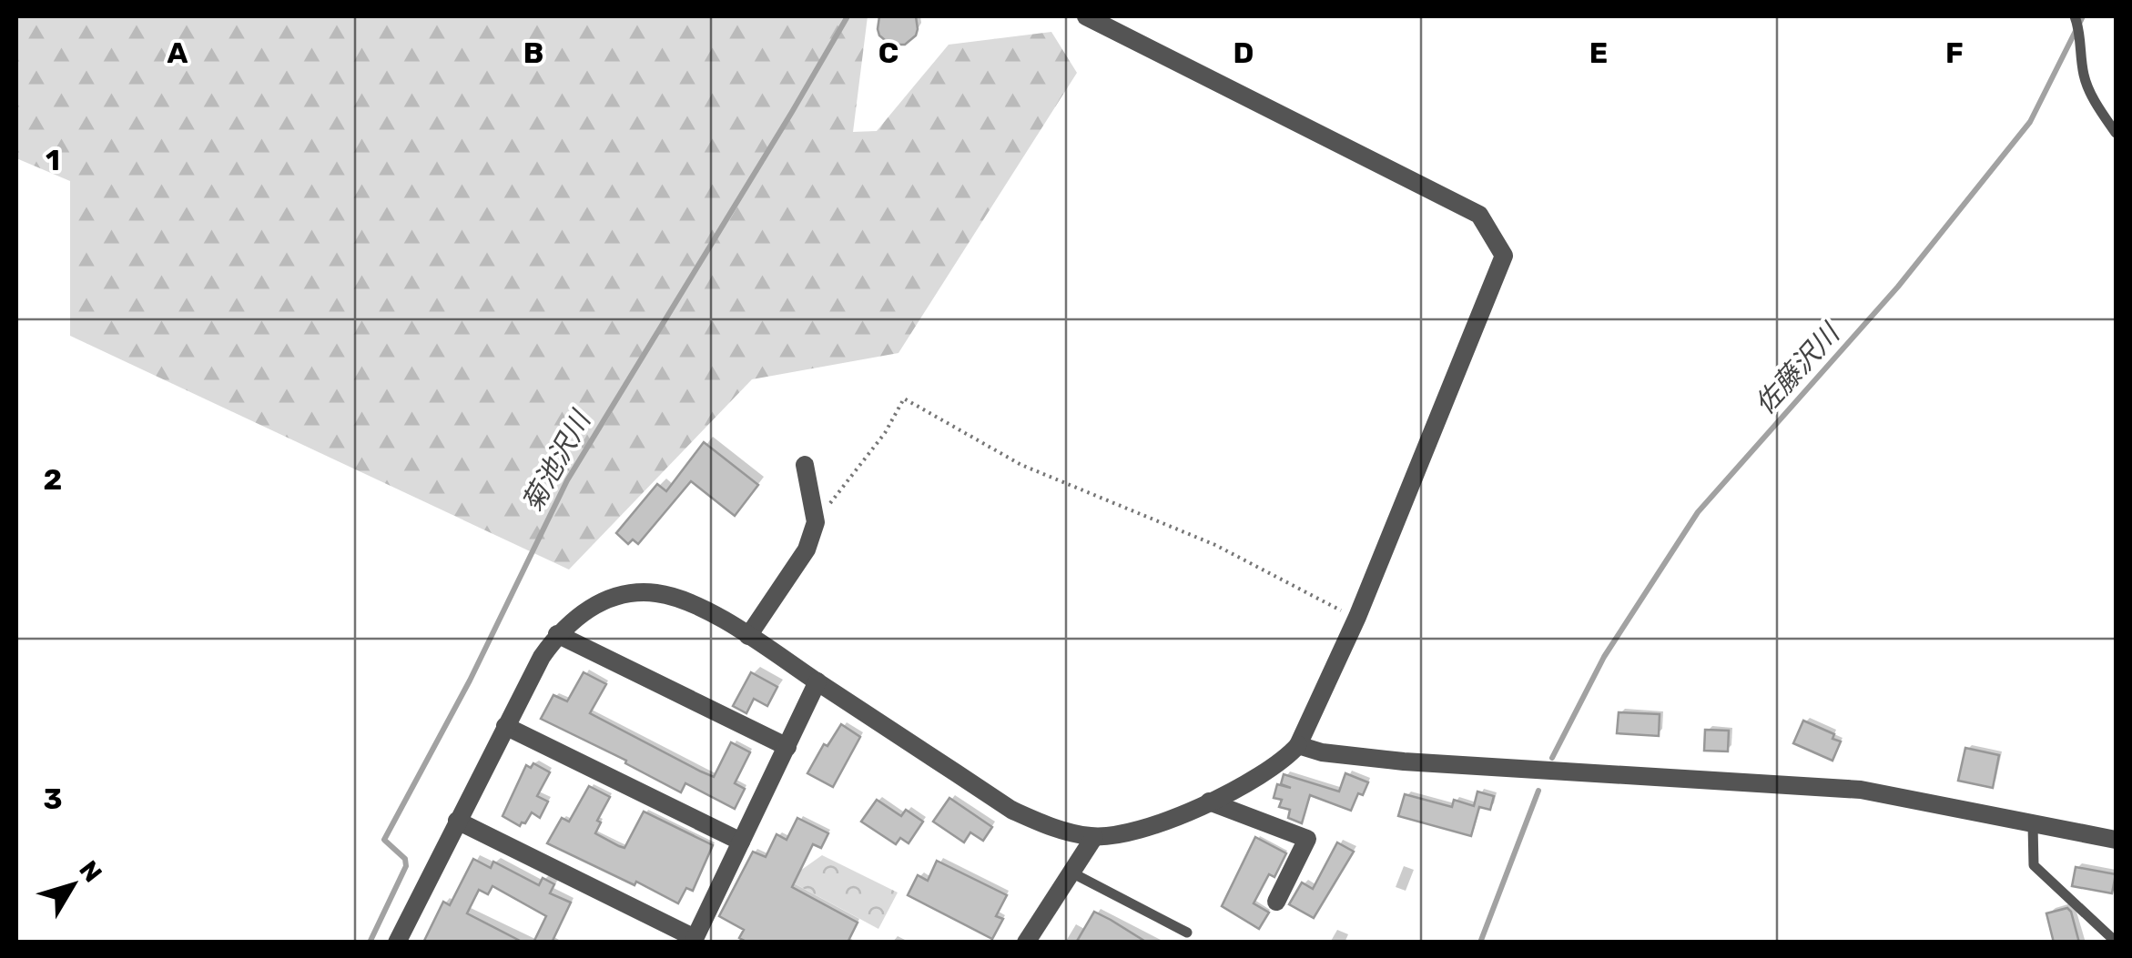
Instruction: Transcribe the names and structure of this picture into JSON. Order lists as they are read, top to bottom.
{
  "water": ["佐藤沢川", "菊池沢川"],
  "north": "top right",
  "grid": {
    "columns": [
      "A",
      "B",
      "C",
      "D",
      "E",
      "F"
    ],
    "rows": ["1", "2", "3"]
  }
}
